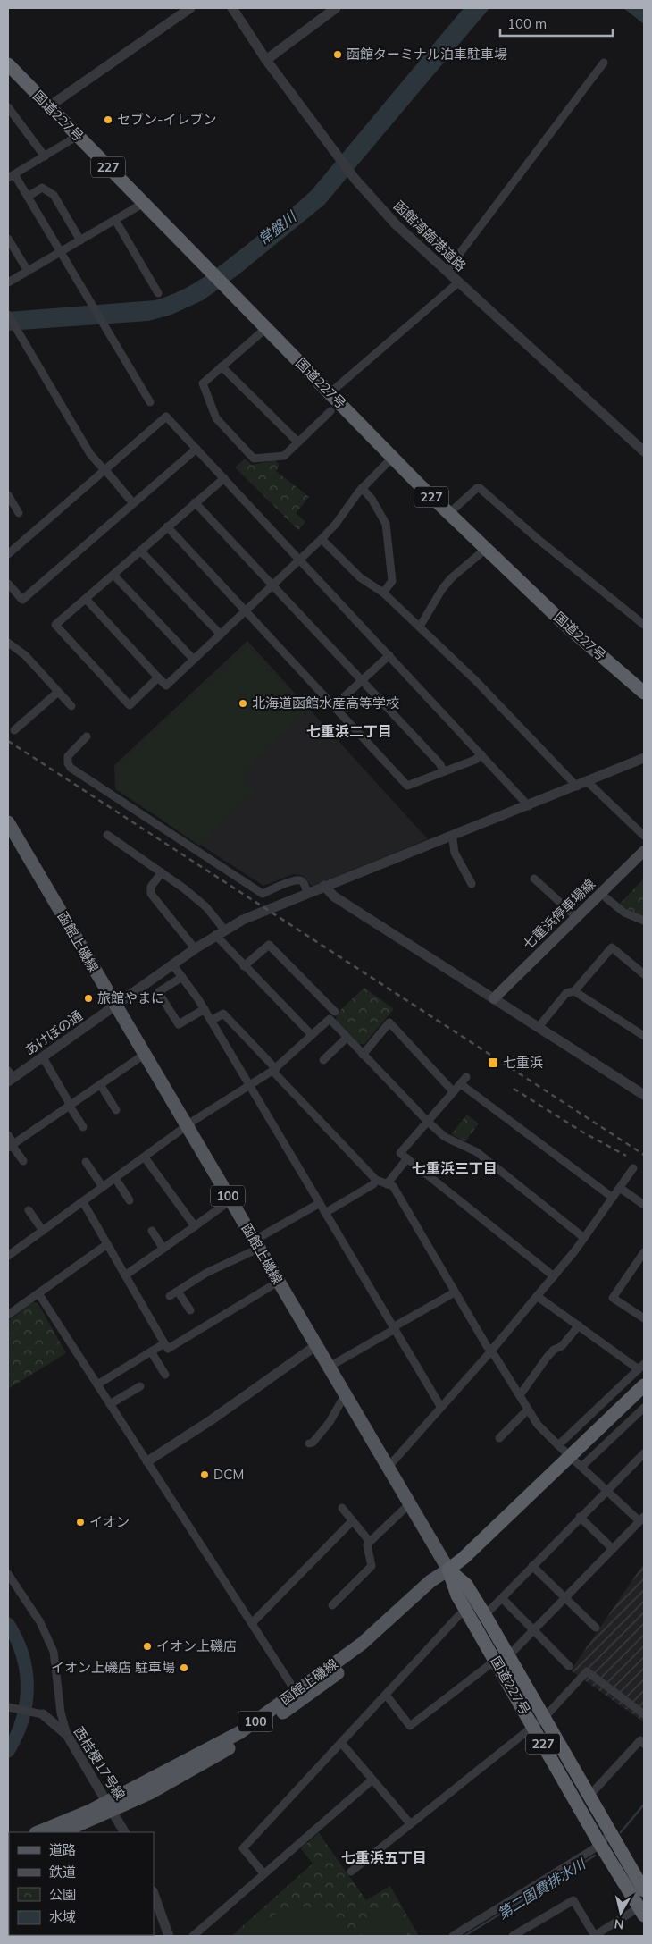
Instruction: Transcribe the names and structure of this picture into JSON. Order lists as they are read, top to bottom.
{
  "streets": {
    "highway": ["国道227号", "227"],
    "main road": ["七重浜停車場線", "函館上磯線", "100"],
    "street": ["函館湾臨港道路", "あけぼの通", "西桔梗17号線"]
  },
  "crossings": [
    ["国道227号", "函館上磯線"],
    ["函館上磯線", "あけぼの通"],
    ["函館上磯線", "西桔梗17号線"]
  ],
  "districts": ["七重浜二丁目", "七重浜三丁目", "七重浜五丁目"],
  "water": ["常盤川", "第二国費排水川"],
  "places": {
    "other": [
      "函館ターミナル泊車駐車場",
      "セブン-イレブン",
      "北海道函館水産高等学校",
      "旅館やまに",
      "DCM",
      "イオン",
      "イオン上磯店",
      "イオン上磯店 駐車場"
    ],
    "transit": ["七重浜"]
  },
  "legend": [
    "道路",
    "鉄道",
    "公園",
    "水域"
  ],
  "scale_bar": "100 m",
  "north": "bottom"
}
